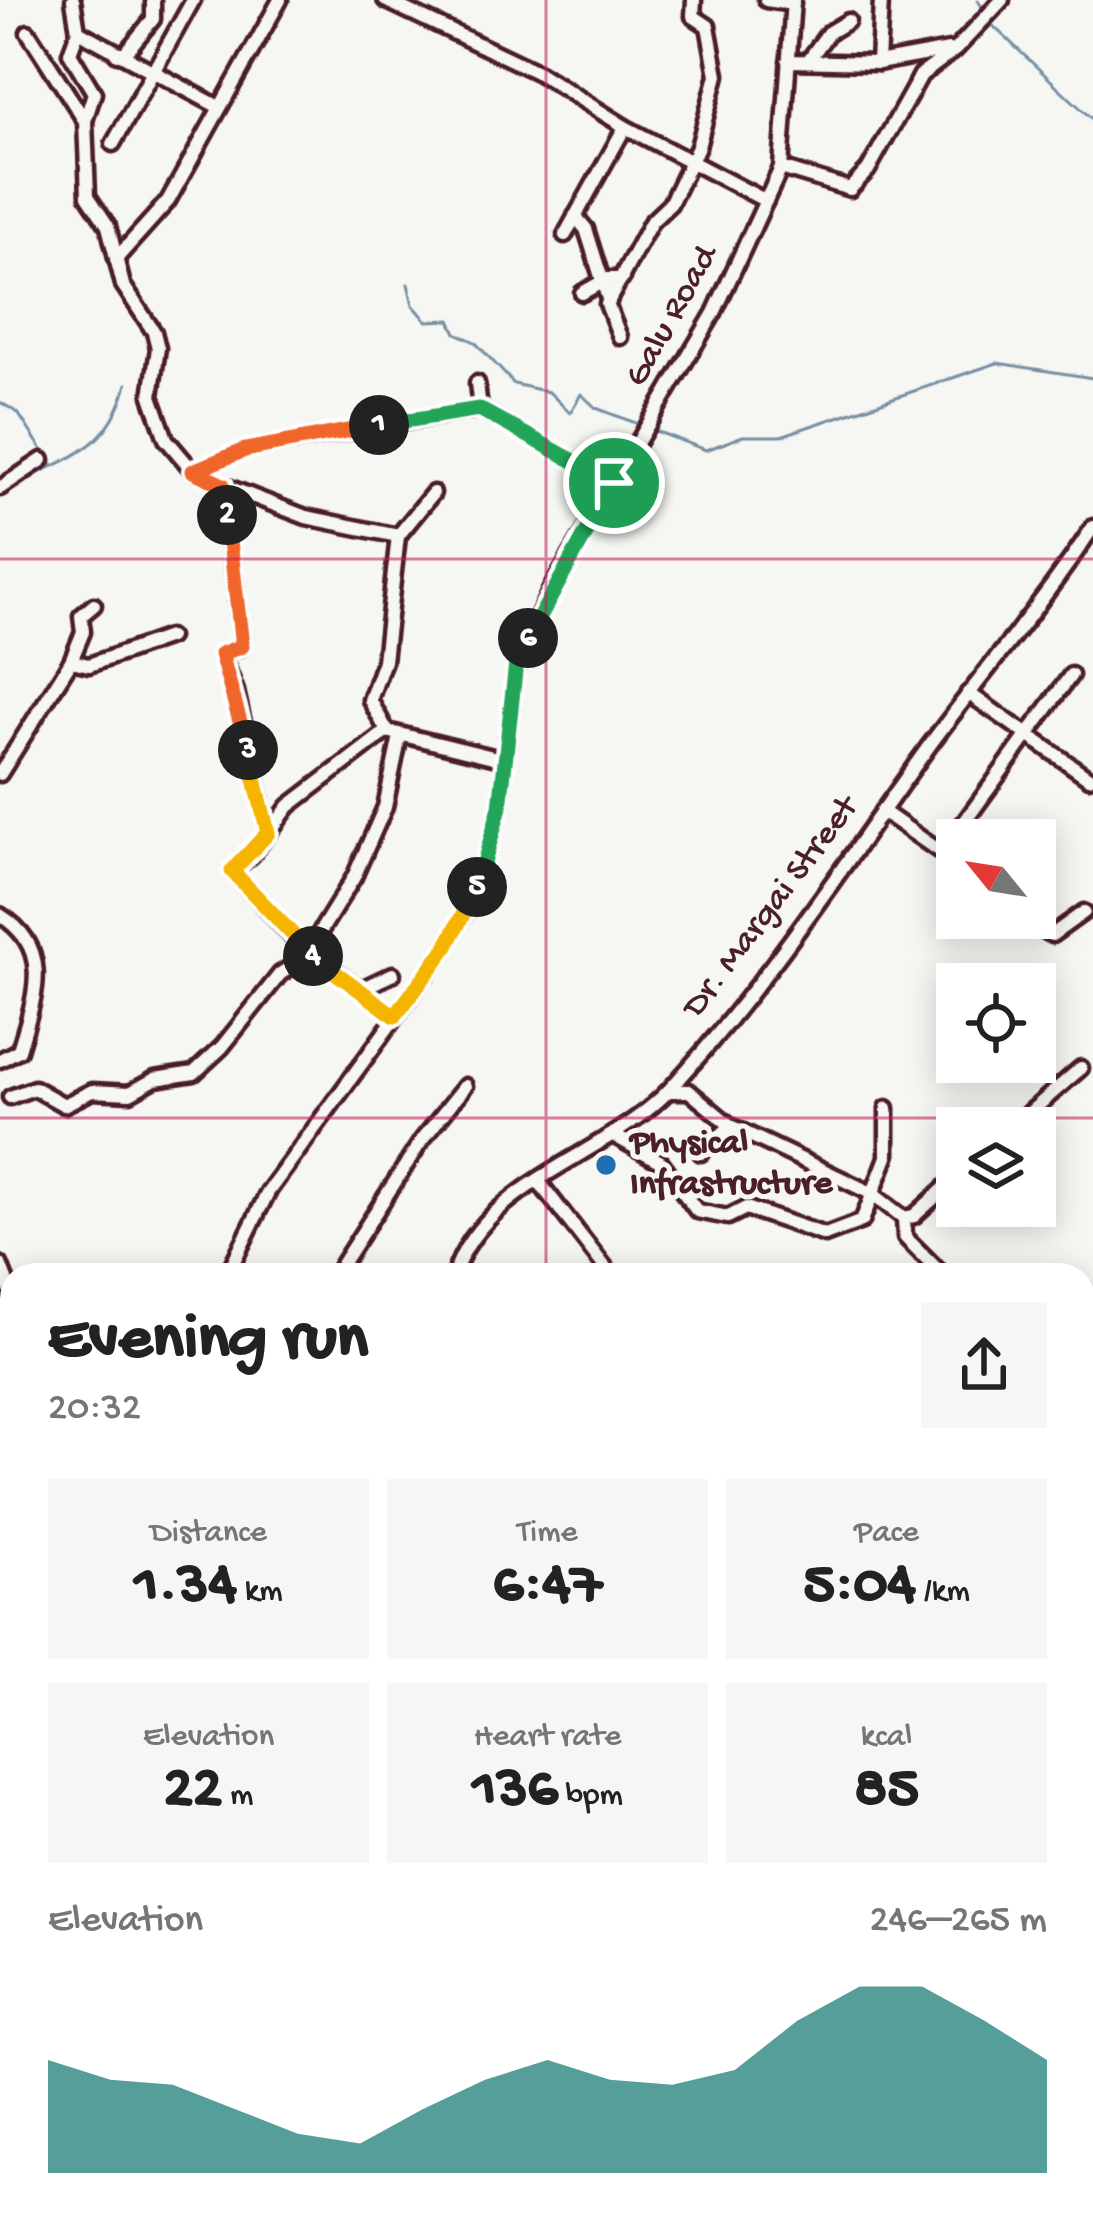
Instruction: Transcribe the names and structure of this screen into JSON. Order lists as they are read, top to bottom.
{
  "streets": {
    "street": ["Galu Road", "Dr. Margai Street"]
  },
  "places": ["Physical Infrastructure"],
  "north": "top left",
  "page": {
    "pins": [
      "1",
      "2",
      "6",
      "3",
      "5",
      "4"
    ],
    "heading": ["Evening run", "20:32"],
    "stats": [
      ["Distance", "1.34 km"],
      ["Time", "6:47"],
      ["Pace", "5:04 /km"],
      ["Elevation", "22 m"],
      ["Heart rate", "136 bpm"],
      ["kcal", "85"]
    ],
    "chart": ["Elevation", "246–265 m"]
  }
}
